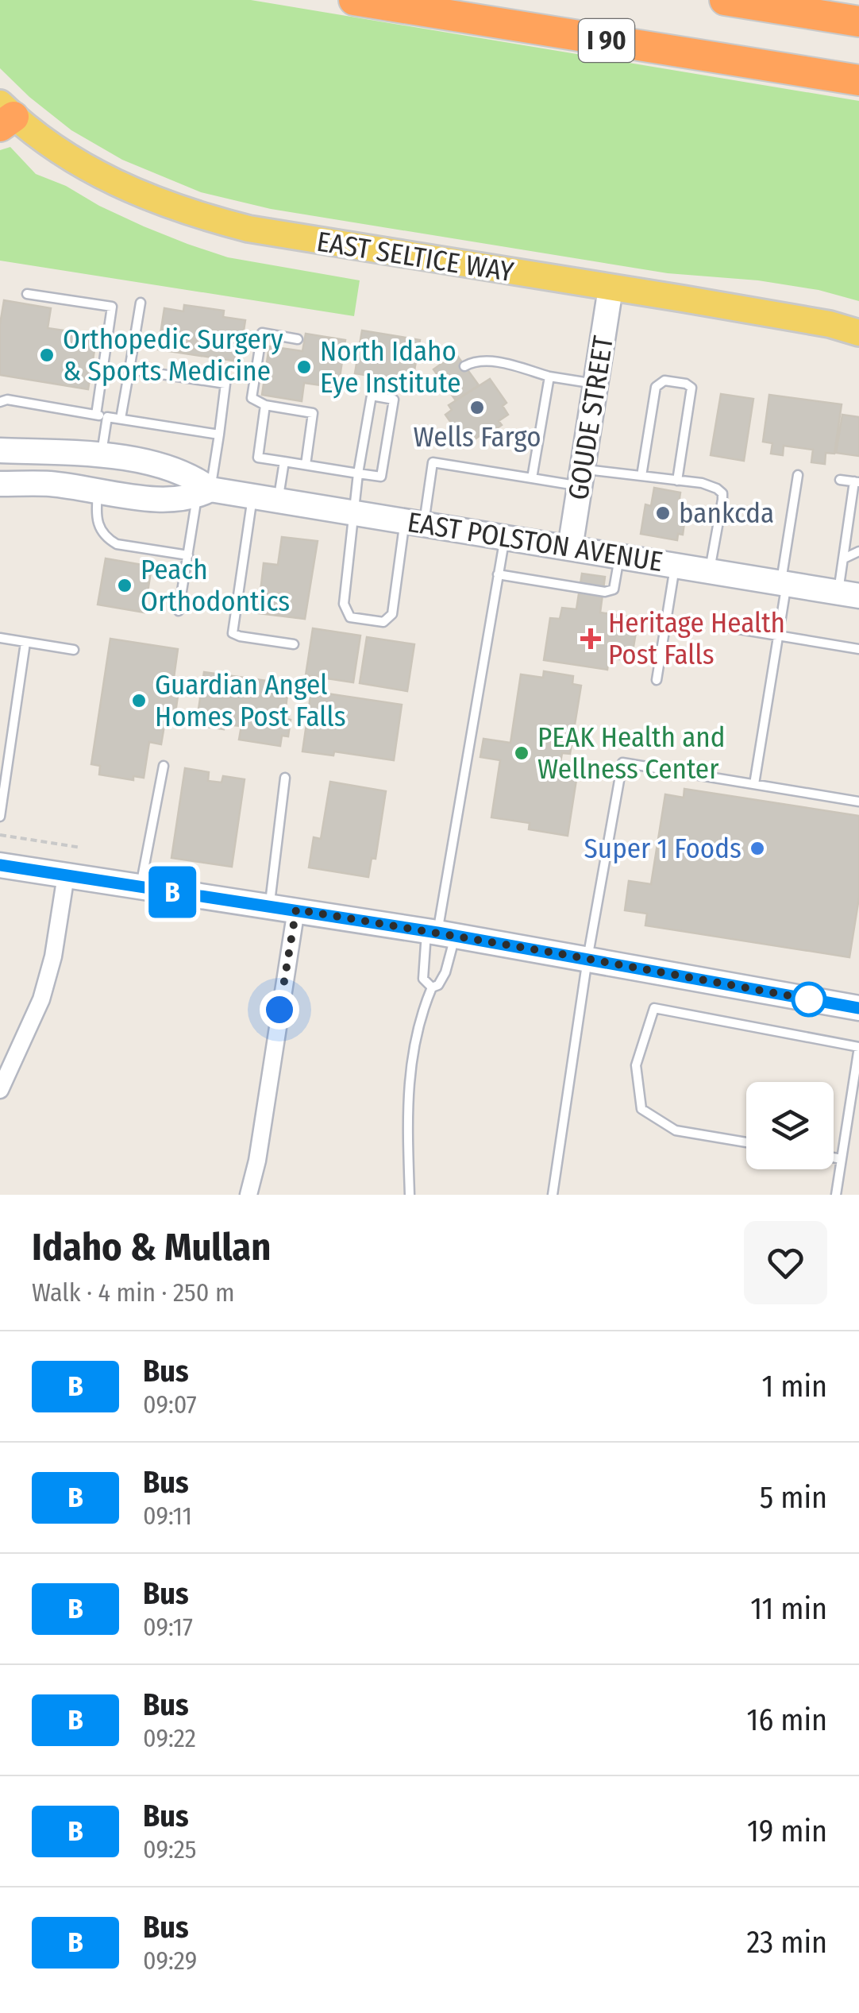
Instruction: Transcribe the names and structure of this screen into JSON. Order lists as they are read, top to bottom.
{
  "streets": {
    "highway": ["I 90"],
    "main road": ["EAST SELTICE WAY"],
    "street": ["GOUDE STREET", "EAST POLSTON AVENUE"]
  },
  "crossings": [
    ["EAST SELTICE WAY", "GOUDE STREET"],
    ["GOUDE STREET", "EAST POLSTON AVENUE"]
  ],
  "places": {
    "other": [
      "Orthopedic Surgery & Sports Medicine",
      "North Idaho Eye Institute",
      "Wells Fargo",
      "bankcda",
      "Peach Orthodontics",
      "Guardian Angel Homes Post Falls",
      "PEAK Health and Wellness Center",
      "Super 1 Foods"
    ],
    "health": ["Heritage Health Post Falls"]
  },
  "lines": ["bus line B"],
  "page": {
    "on_map": "B",
    "heading": ["Idaho & Mullan", "Walk · 4 min · 250 m"],
    "list": [
      {
        "mark": "B",
        "name": "Bus",
        "note": "09:07",
        "value": "1 min"
      },
      {
        "mark": "B",
        "name": "Bus",
        "note": "09:11",
        "value": "5 min"
      },
      {
        "mark": "B",
        "name": "Bus",
        "note": "09:17",
        "value": "11 min"
      },
      {
        "mark": "B",
        "name": "Bus",
        "note": "09:22",
        "value": "16 min"
      },
      {
        "mark": "B",
        "name": "Bus",
        "note": "09:25",
        "value": "19 min"
      },
      {
        "mark": "B",
        "name": "Bus",
        "note": "09:29",
        "value": "23 min"
      }
    ]
  }
}
